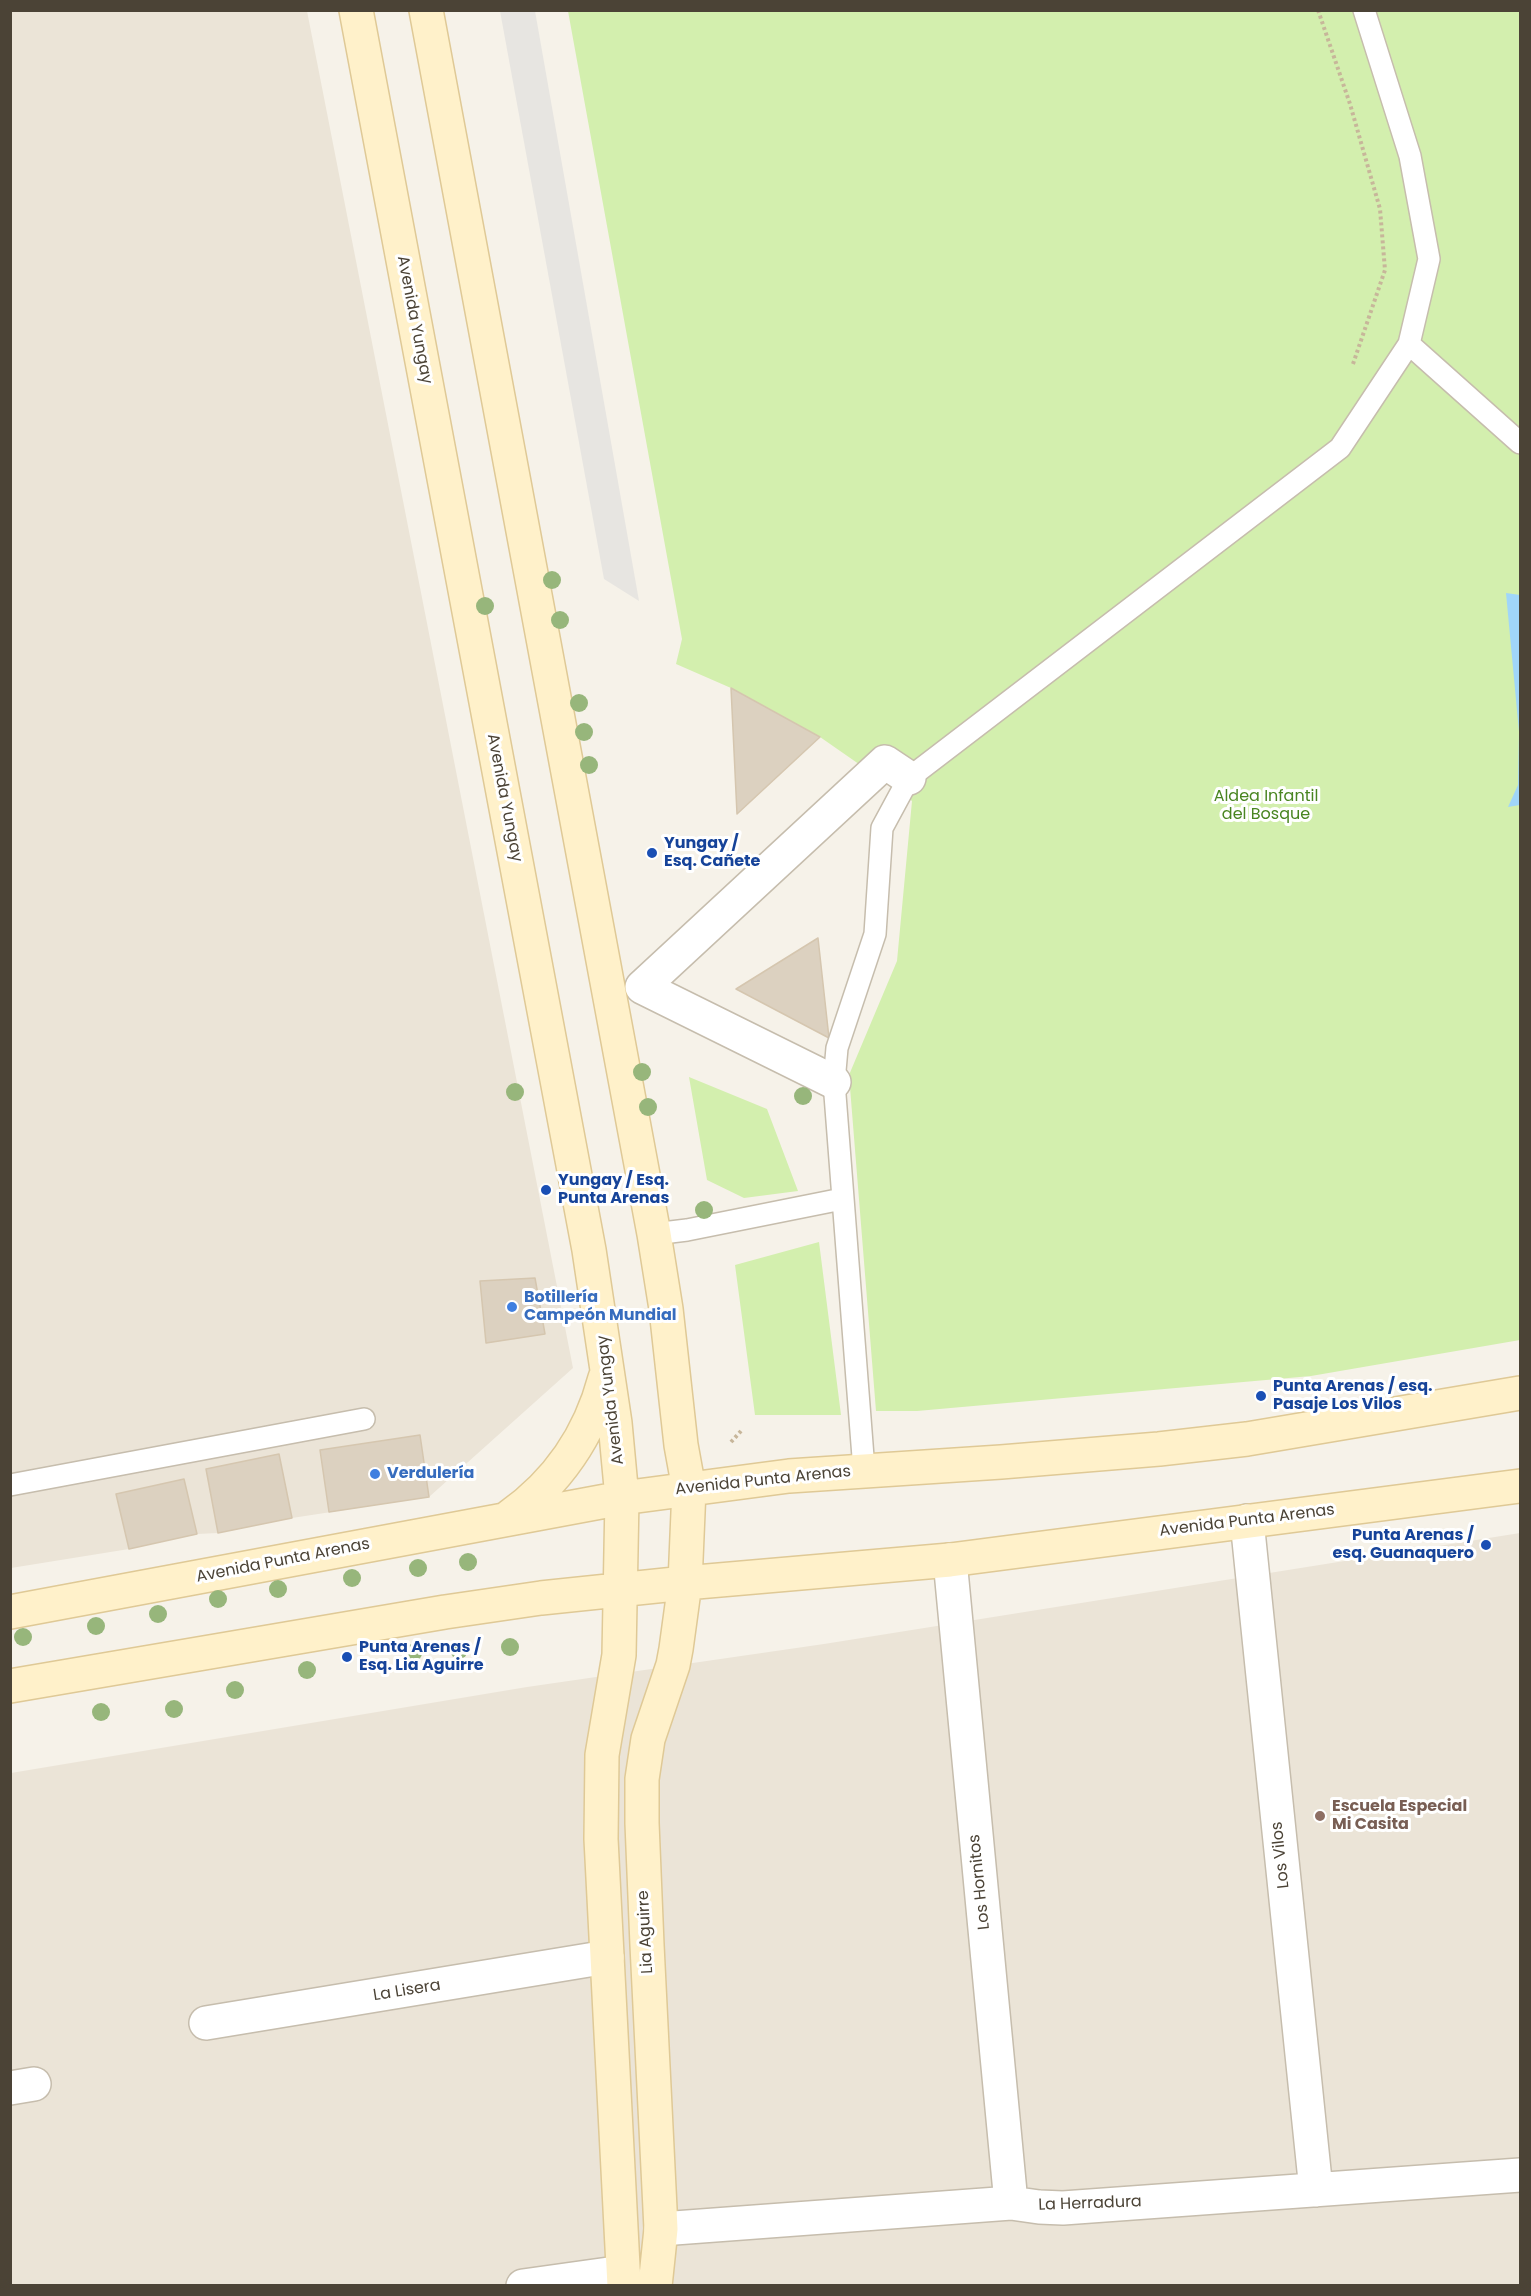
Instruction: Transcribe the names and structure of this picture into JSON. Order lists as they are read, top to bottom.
{
  "streets": {
    "main road": ["Avenida Yungay", "Avenida Punta Arenas", "Lia Aguirre"],
    "street": [
      "Los Vilos",
      "Los Hornitos",
      "La Lisera",
      "La Herradura"
    ]
  },
  "crossings": [
    ["Avenida Yungay", "Avenida Punta Arenas"],
    ["Avenida Punta Arenas", "Los Vilos"],
    ["Avenida Punta Arenas", "Los Hornitos"],
    ["Avenida Punta Arenas", "Lia Aguirre"],
    ["Los Vilos", "La Herradura"],
    ["Los Hornitos", "La Herradura"],
    ["Lia Aguirre", "La Herradura"]
  ],
  "parks": ["Aldea Infantil del Bosque"],
  "places": [
    "Yungay / Esq. Cañete",
    "Yungay / Esq. Punta Arenas",
    "Botillería Campeón Mundial",
    "Punta Arenas / esq. Pasaje Los Vilos",
    "Verdulería",
    "Punta Arenas / esq. Guanaquero",
    "Punta Arenas / Esq. Lia Aguirre",
    "Escuela Especial Mi Casita"
  ]
}
